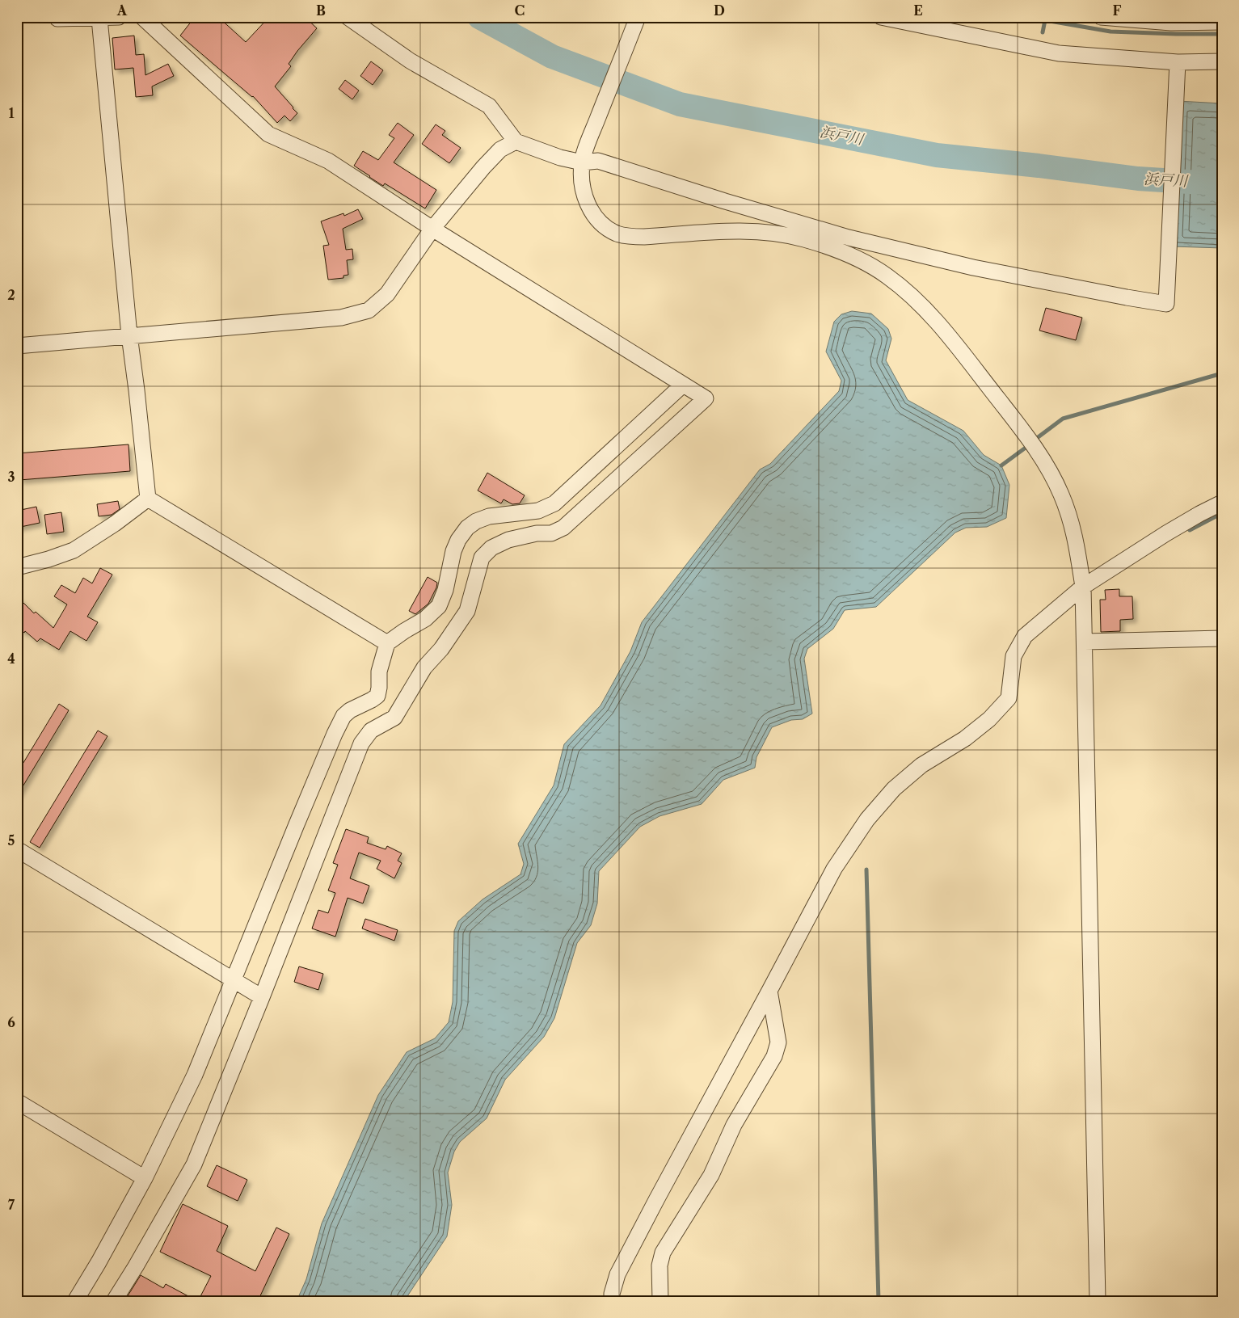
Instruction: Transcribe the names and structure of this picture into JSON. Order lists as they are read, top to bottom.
{
  "water": ["浜戸川"],
  "grid": {
    "columns": [
      "A",
      "B",
      "C",
      "D",
      "E",
      "F"
    ],
    "rows": [
      "1",
      "2",
      "3",
      "4",
      "5",
      "6",
      "7"
    ]
  }
}
